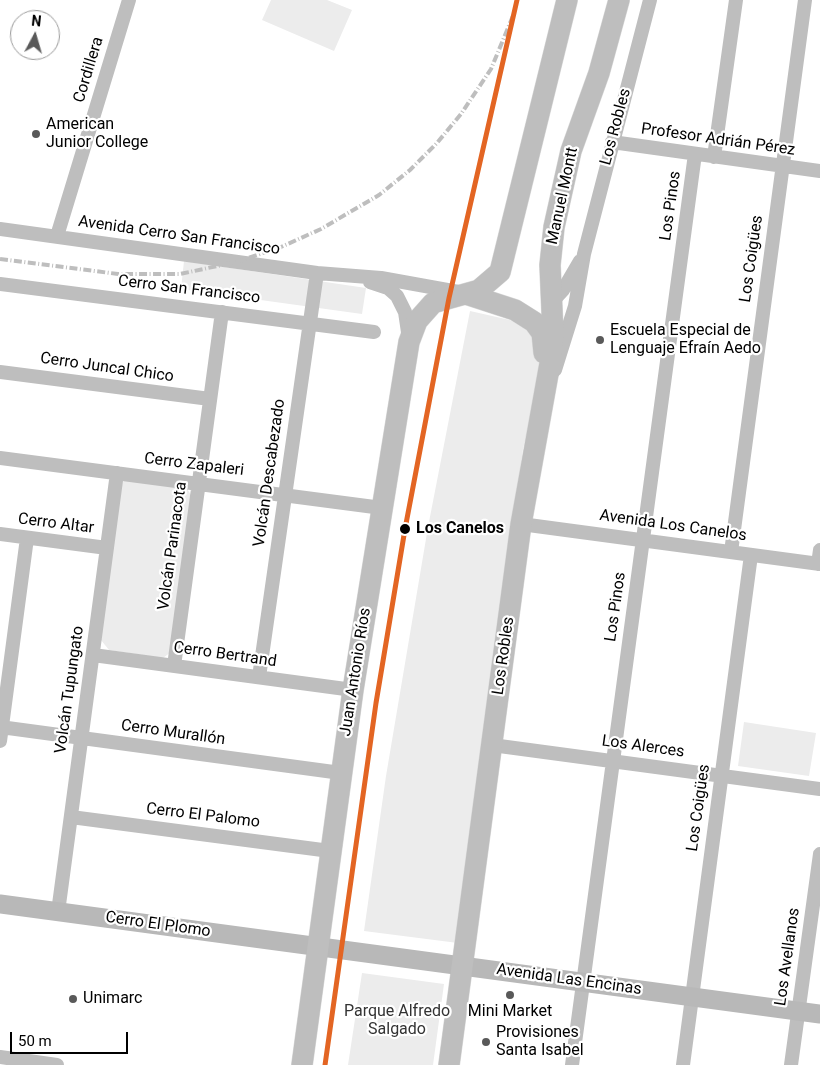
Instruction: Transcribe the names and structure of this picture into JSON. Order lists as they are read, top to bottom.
{
  "streets": {
    "main road": ["Los Robles", "Manuel Montt", "Juan Antonio Ríos"],
    "street": [
      "Cordillera",
      "Profesor Adrián Pérez",
      "Los Pinos",
      "Avenida Cerro San Francisco",
      "Los Coigües",
      "Cerro San Francisco",
      "Cerro Juncal Chico",
      "Cerro Zapaleri",
      "Volcán Descabezado",
      "Cerro Altar",
      "Avenida Los Canelos",
      "Volcán Parinacota",
      "Cerro Bertrand",
      "Volcán Tupungato",
      "Cerro Murallón",
      "Los Alerces",
      "Cerro El Palomo",
      "Cerro El Plomo",
      "Los Avellanos",
      "Avenida Las Encinas"
    ]
  },
  "crossings": [
    ["Cordillera", "Avenida Cerro San Francisco"],
    ["Los Robles", "Profesor Adrián Pérez"],
    ["Los Robles", "Manuel Montt"],
    ["Los Robles", "Avenida Los Canelos"],
    ["Los Robles", "Los Alerces"],
    ["Los Robles", "Avenida Las Encinas"],
    ["Profesor Adrián Pérez", "Los Pinos"],
    ["Profesor Adrián Pérez", "Los Coigües"],
    ["Los Pinos", "Avenida Los Canelos"],
    ["Los Pinos", "Los Alerces"],
    ["Los Pinos", "Avenida Las Encinas"],
    ["Avenida Cerro San Francisco", "Volcán Descabezado"],
    ["Los Coigües", "Avenida Los Canelos"],
    ["Los Coigües", "Los Alerces"],
    ["Los Coigües", "Avenida Las Encinas"],
    ["Cerro San Francisco", "Volcán Descabezado"],
    ["Cerro San Francisco", "Volcán Parinacota"],
    ["Cerro Juncal Chico", "Volcán Parinacota"],
    ["Cerro Zapaleri", "Volcán Descabezado"],
    ["Cerro Zapaleri", "Volcán Parinacota"],
    ["Cerro Zapaleri", "Juan Antonio Ríos"],
    ["Cerro Zapaleri", "Volcán Tupungato"],
    ["Volcán Descabezado", "Cerro Bertrand"],
    ["Cerro Altar", "Volcán Tupungato"],
    ["Volcán Parinacota", "Cerro Bertrand"],
    ["Cerro Bertrand", "Juan Antonio Ríos"],
    ["Cerro Bertrand", "Volcán Tupungato"],
    ["Juan Antonio Ríos", "Cerro Murallón"],
    ["Juan Antonio Ríos", "Cerro El Palomo"],
    ["Juan Antonio Ríos", "Cerro El Plomo"],
    ["Juan Antonio Ríos", "Avenida Las Encinas"],
    ["Volcán Tupungato", "Cerro Murallón"],
    ["Volcán Tupungato", "Cerro El Palomo"],
    ["Volcán Tupungato", "Cerro El Plomo"],
    ["Cerro El Plomo", "Avenida Las Encinas"],
    ["Los Avellanos", "Avenida Las Encinas"]
  ],
  "parks": ["Parque Alfredo Salgado"],
  "places": [
    "American Junior College",
    "Escuela Especial de Lenguaje Efraín Aedo",
    "Los Canelos",
    "Mini Market",
    "Unimarc",
    "Provisiones Santa Isabel"
  ],
  "scale_bar": "50 m",
  "north": "top"
}
